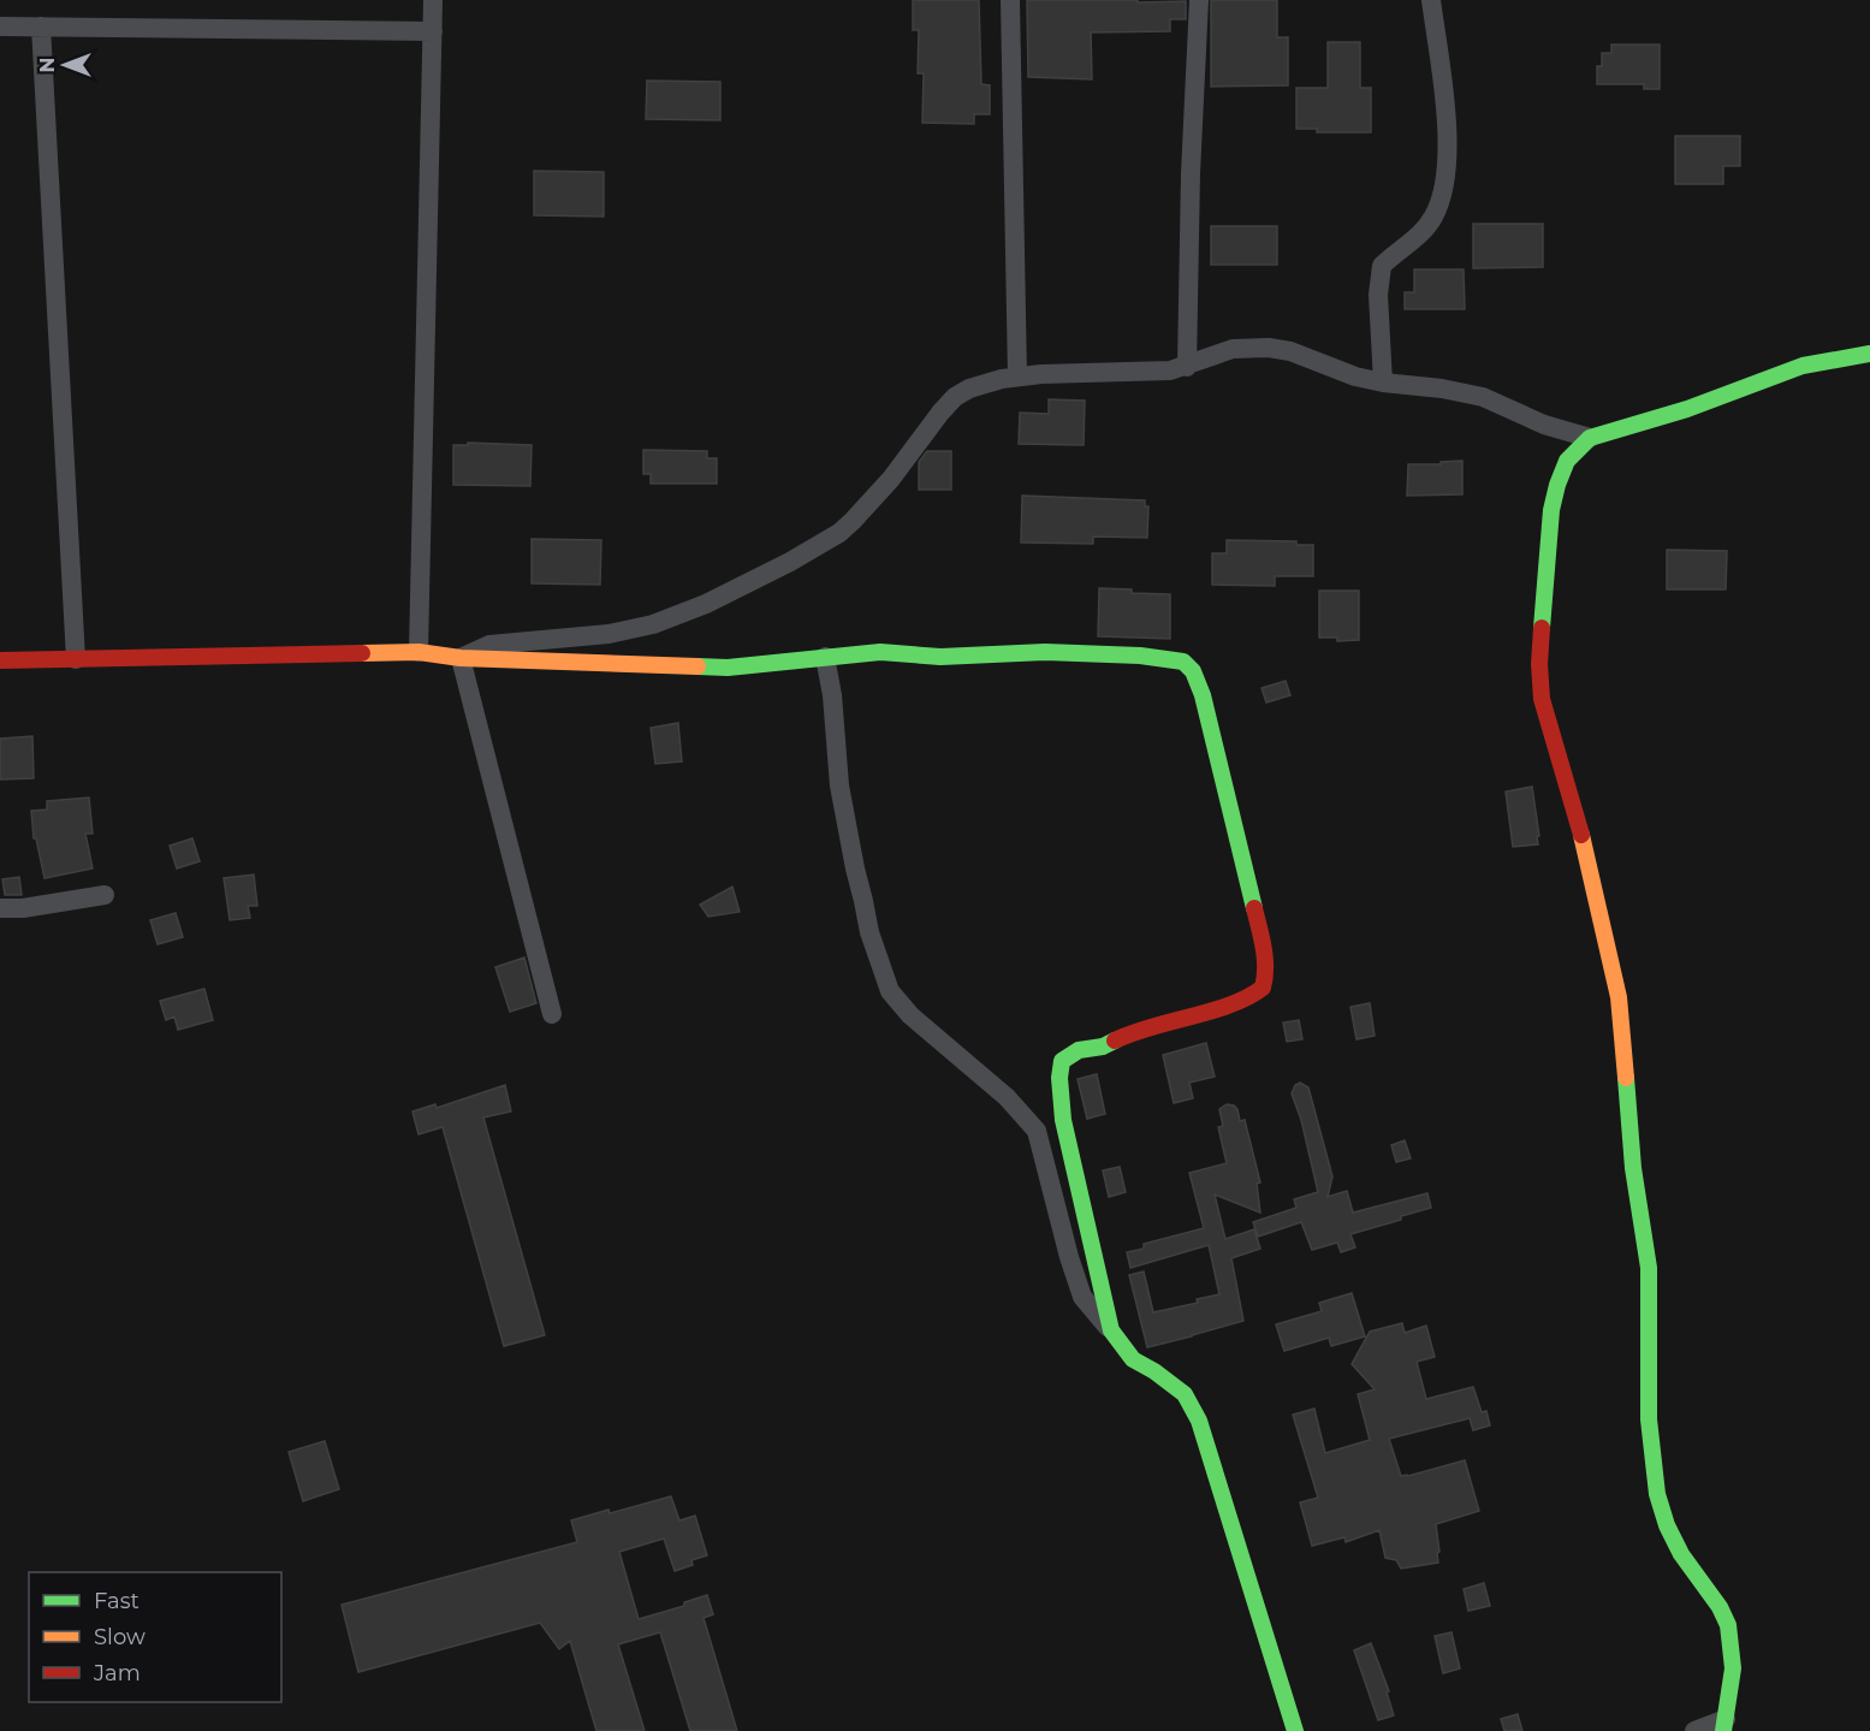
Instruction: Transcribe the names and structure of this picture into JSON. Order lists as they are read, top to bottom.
{
  "legend": ["Fast", "Slow", "Jam"],
  "north": "left"
}
